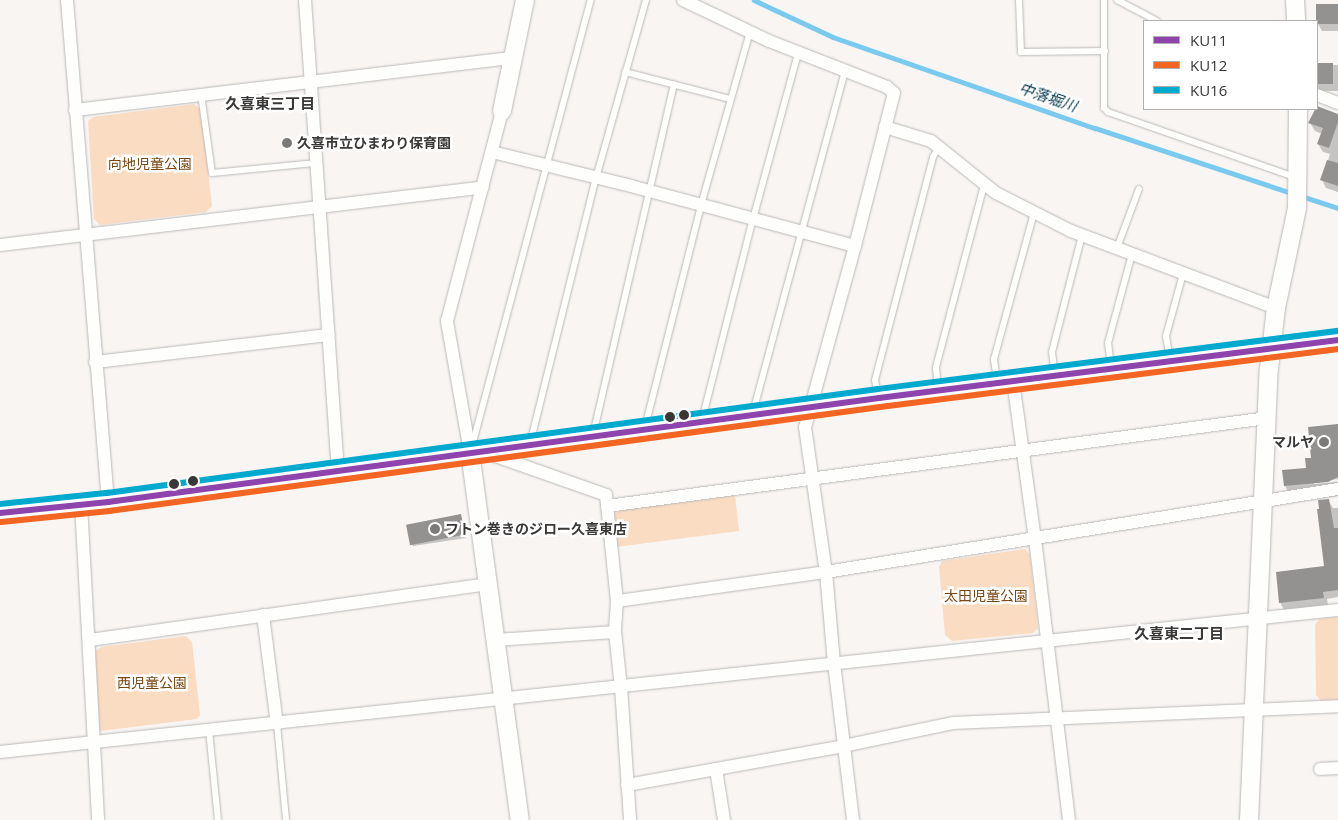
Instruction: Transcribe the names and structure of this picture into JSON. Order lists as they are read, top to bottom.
{
  "districts": ["久喜東三丁目", "久喜東二丁目"],
  "water": ["中落堀川"],
  "parks": ["向地児童公園", "太田児童公園", "西児童公園"],
  "places": ["久喜市立ひまわり保育園", "マルヤ", "フトン巻きのジロー久喜東店"],
  "lines": ["transit line KU16", "transit line KU11", "transit line KU12"],
  "legend": ["KU11", "KU12", "KU16"]
}
